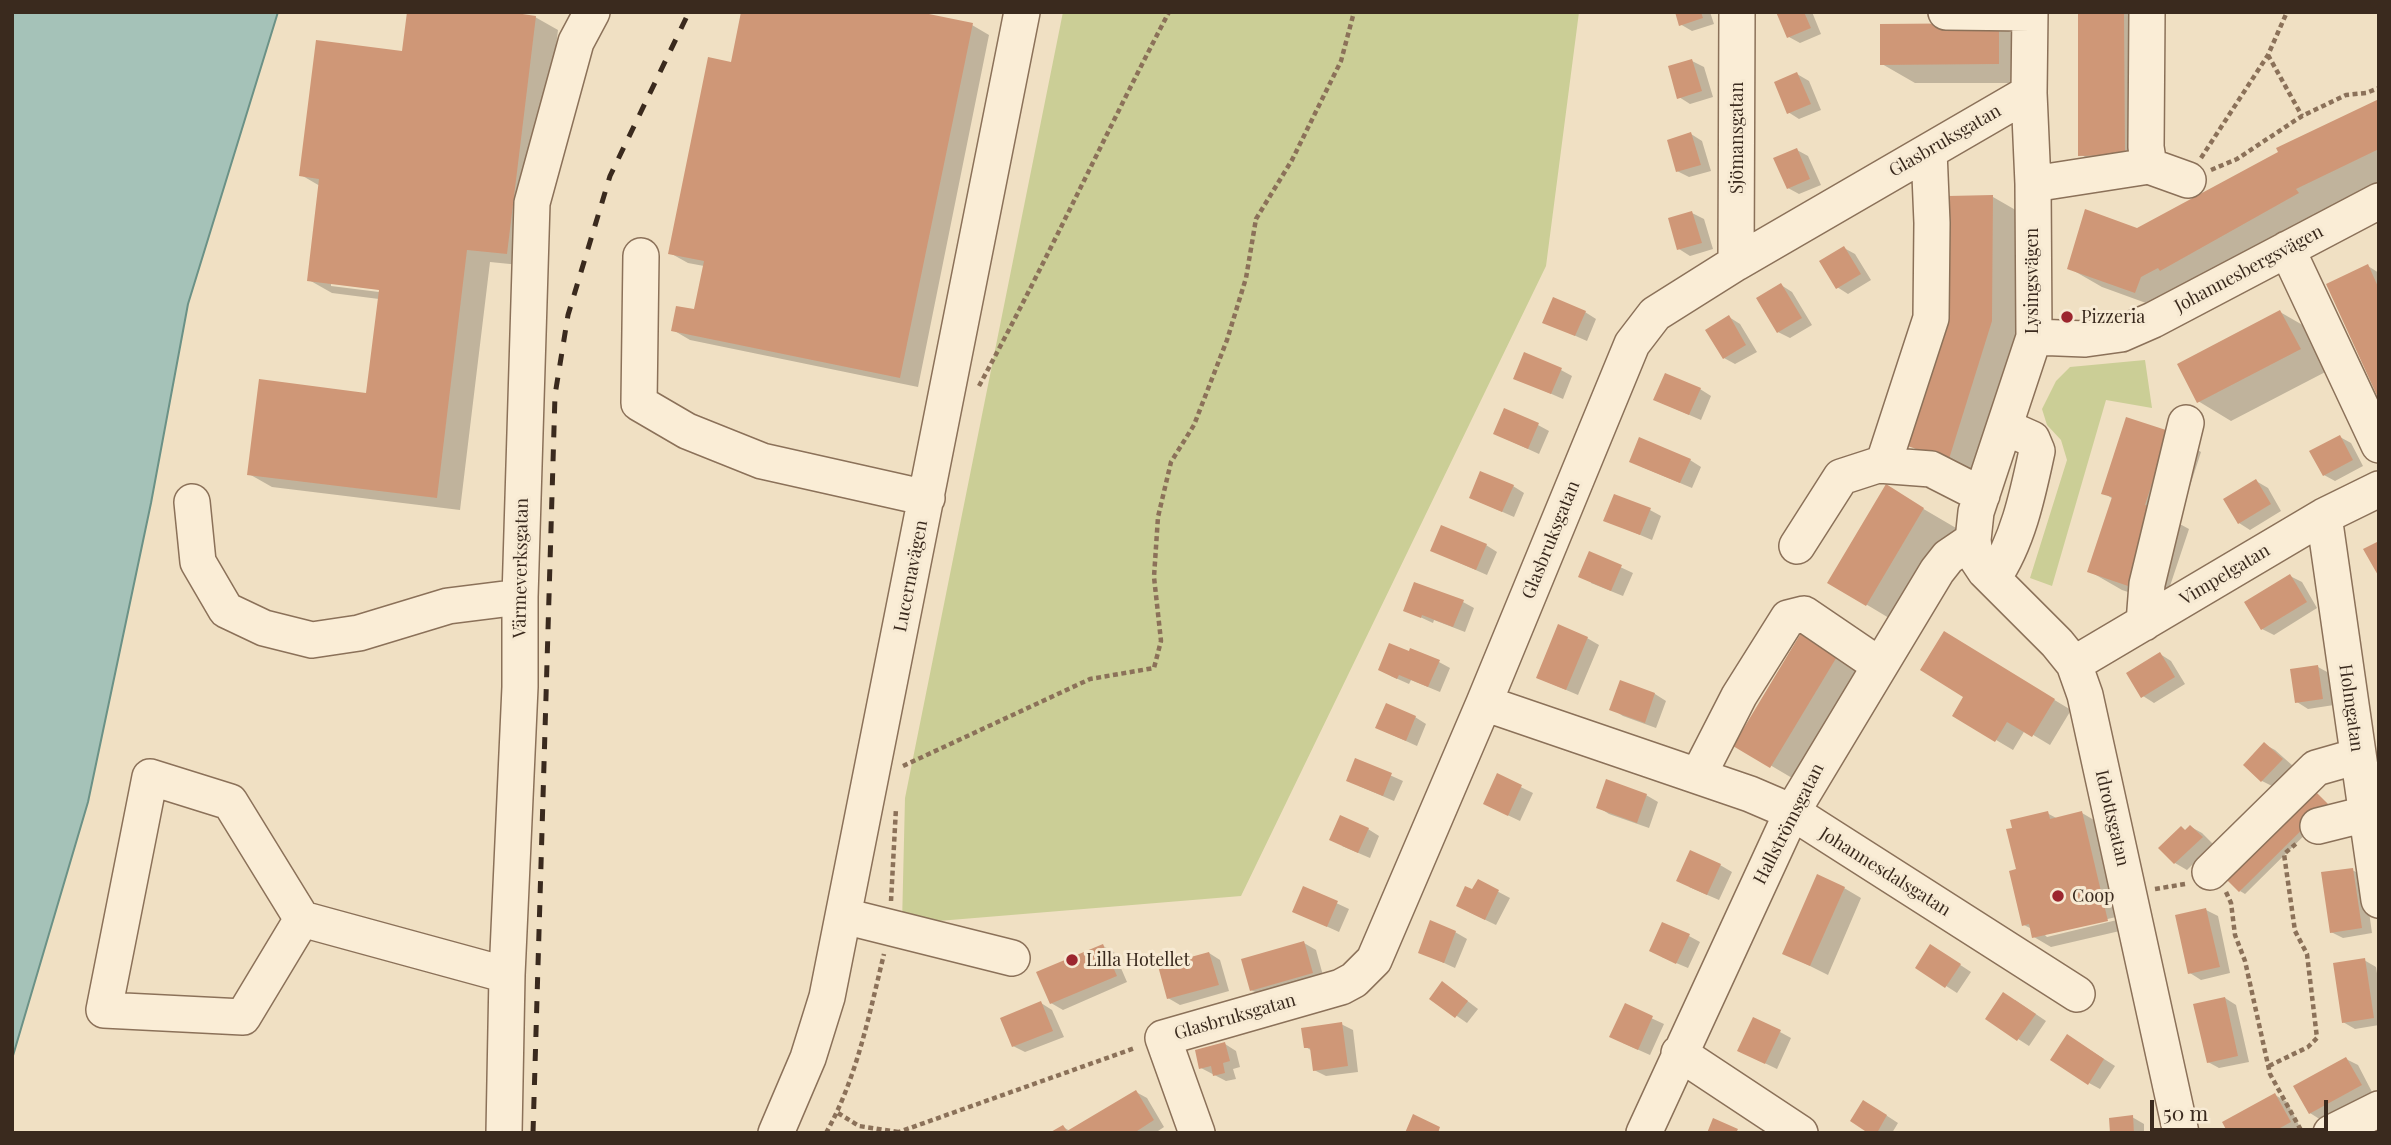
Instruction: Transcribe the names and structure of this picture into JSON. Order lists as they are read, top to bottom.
{
  "streets": {
    "street": [
      "Sjömansgatan",
      "Glasbruksgatan",
      "Johannesbergsvägen",
      "Lysingsvägen",
      "Värmeverksgatan",
      "Vimpelgatan",
      "Lucernavägen",
      "Holmgatan",
      "Idrottsgatan",
      "Hallströmsgatan",
      "Johannesdalsgatan"
    ]
  },
  "crossings": [
    ["Sjömansgatan", "Glasbruksgatan"],
    ["Glasbruksgatan", "Lysingsvägen"],
    ["Glasbruksgatan", "Johannesdalsgatan"],
    ["Johannesbergsvägen", "Lysingsvägen"],
    ["Lysingsvägen", "Idrottsgatan"],
    ["Lysingsvägen", "Hallströmsgatan"],
    ["Vimpelgatan", "Holmgatan"],
    ["Vimpelgatan", "Idrottsgatan"],
    ["Idrottsgatan", "Hallströmsgatan"],
    ["Hallströmsgatan", "Johannesdalsgatan"]
  ],
  "places": ["Pizzeria", "Coop", "Lilla Hotellet"],
  "scale_bar": "50 m"
}
